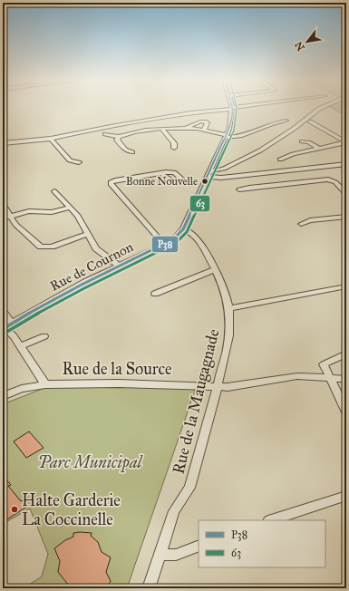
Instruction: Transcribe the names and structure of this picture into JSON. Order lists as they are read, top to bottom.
{
  "streets": {
    "street": ["Rue de Cournon", "Rue de la Source", "Rue de la Maugagnade"]
  },
  "crossings": [
    ["Rue de Cournon", "Rue de la Maugagnade"],
    ["Rue de la Source", "Rue de la Maugagnade"]
  ],
  "parks": ["Parc Municipal"],
  "places": ["Bonne Nouvelle", "Halte Garderie La Coccinelle"],
  "lines": ["transit line P38", "transit line 63"],
  "legend": ["P38", "63"],
  "north": "bottom left"
}
